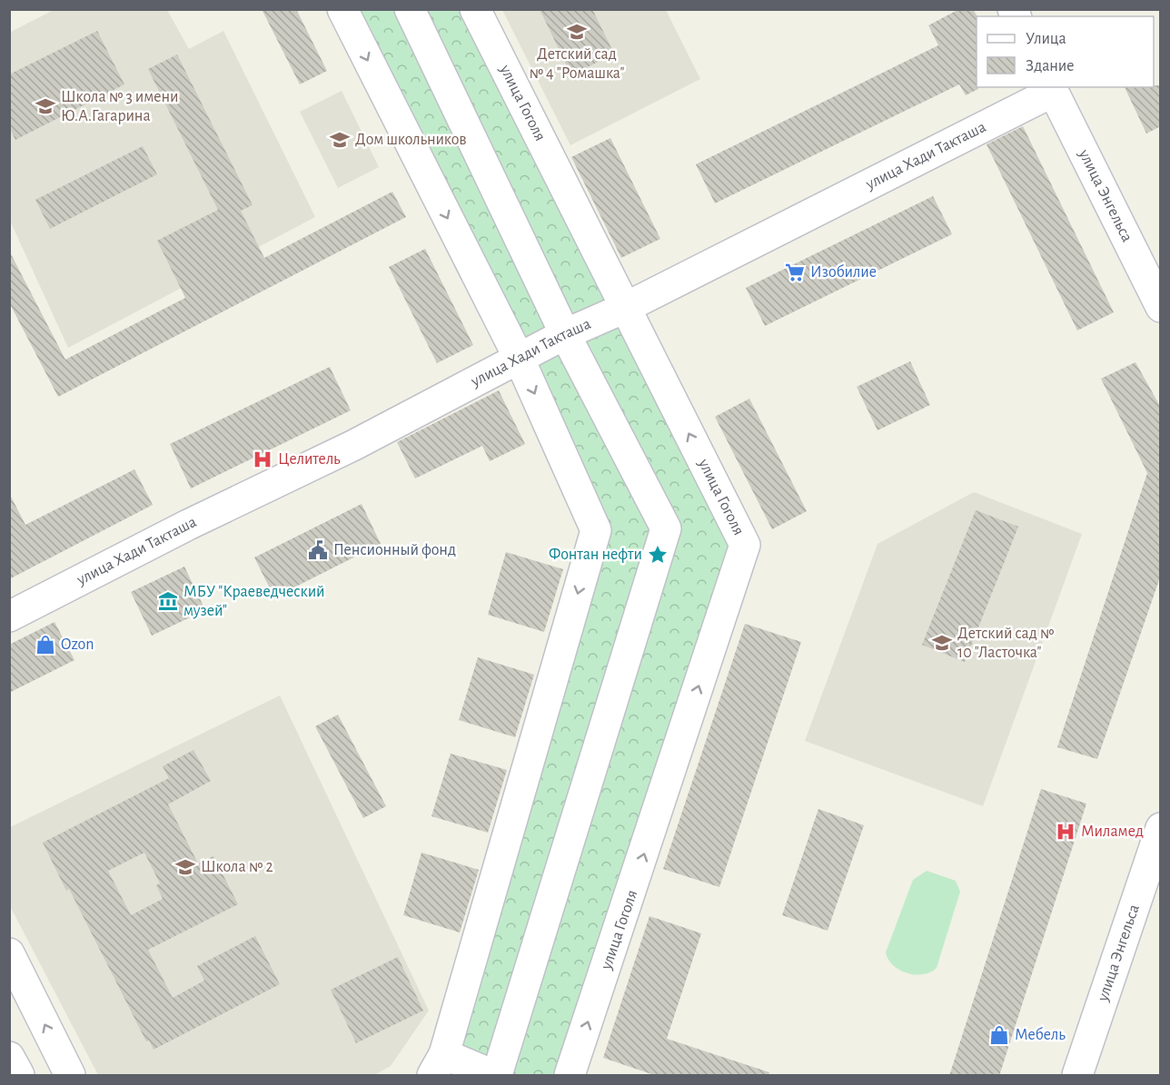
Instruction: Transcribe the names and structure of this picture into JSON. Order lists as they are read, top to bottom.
{
  "streets": {
    "street": ["улица Гоголя", "улица Хади Такташа", "улица Энгельса"]
  },
  "crossings": [
    ["улица Гоголя", "улица Хади Такташа"],
    ["улица Хади Такташа", "улица Энгельса"]
  ],
  "places": {
    "school or university": [
      "Детский сад № 4 \"Ромашка\"",
      "Школа № 3 имени Ю.А.Гагарина",
      "Дом школьников",
      "Детский сад № 10 \"Ласточка\"",
      "Школа № 2"
    ],
    "supermarket": ["Изобилие"],
    "hospital": ["Целитель", "Миламед"],
    "public building": ["Пенсионный фонд"],
    "place": ["Фонтан нефти"],
    "museum": ["МБУ \"Краеведческий музей\""],
    "shop": ["Ozon", "Мебель"]
  },
  "legend": ["Улица", "Здание"]
}
